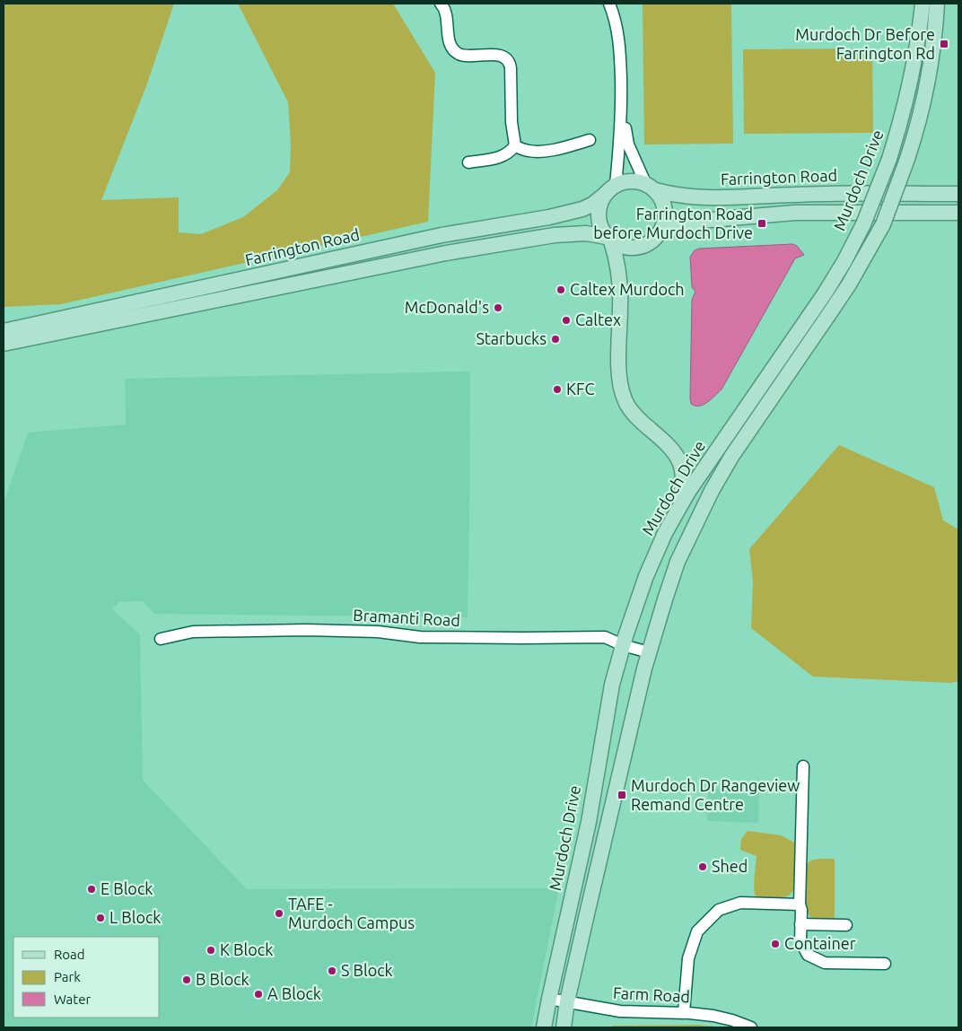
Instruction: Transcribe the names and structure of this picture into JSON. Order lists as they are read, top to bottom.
{
  "streets": {
    "main road": ["Farrington Road", "Murdoch Drive"],
    "street": ["Bramanti Road", "Farm Road"]
  },
  "crossings": [
    ["Murdoch Drive", "Bramanti Road"],
    ["Murdoch Drive", "Farm Road"]
  ],
  "places": {
    "transit": ["Murdoch Dr Before Farrington Rd", "Farrington Road before Murdoch Drive", "Murdoch Dr Rangeview Remand Centre"],
    "other": [
      "Caltex Murdoch",
      "McDonald's",
      "Caltex",
      "Starbucks",
      "KFC",
      "Shed",
      "E Block",
      "TAFE - Murdoch Campus",
      "L Block",
      "Container",
      "K Block",
      "S Block",
      "B Block",
      "A Block"
    ]
  },
  "legend": ["Road", "Park", "Water"]
}
